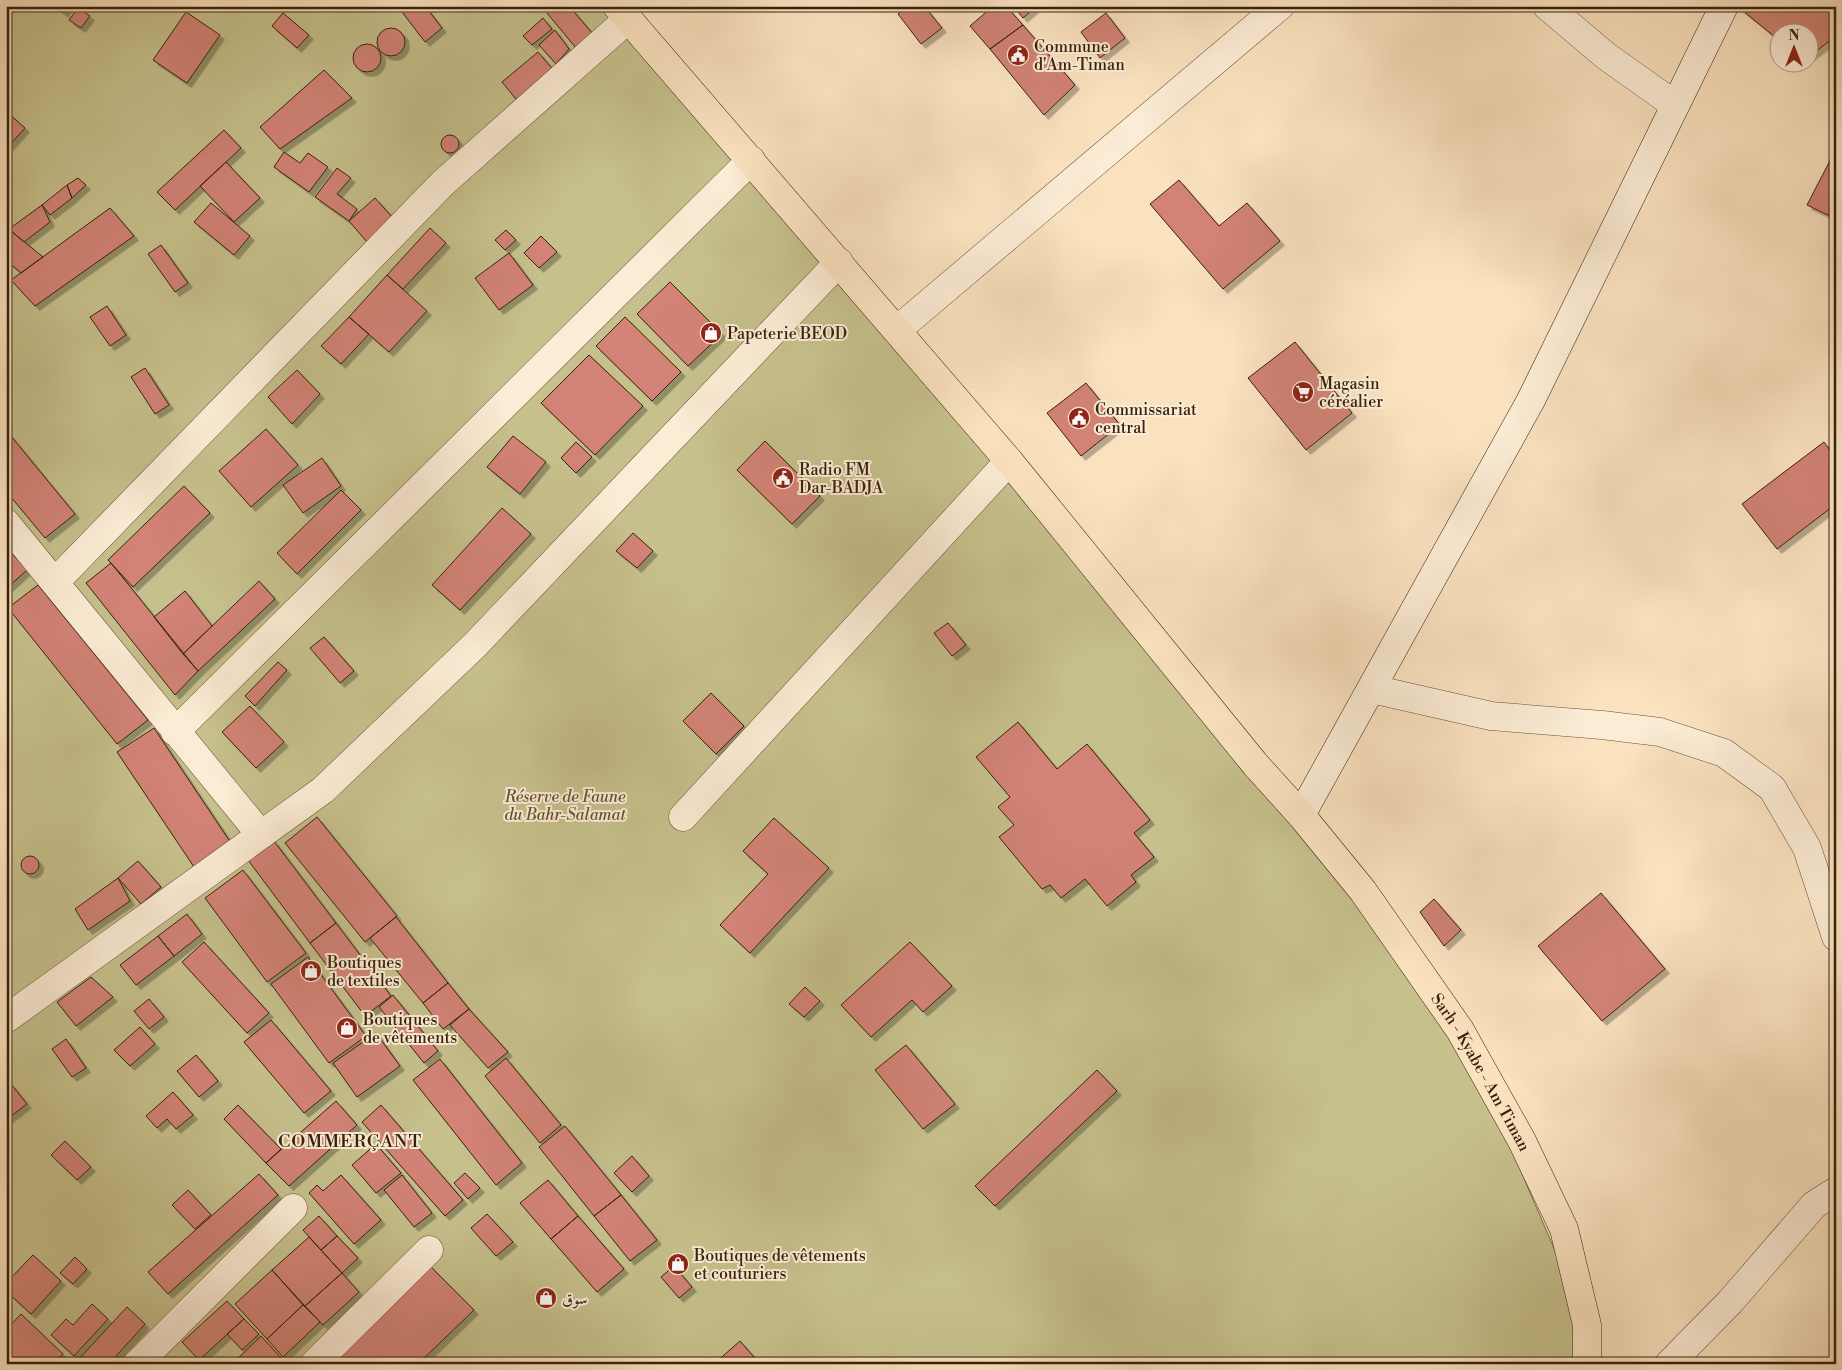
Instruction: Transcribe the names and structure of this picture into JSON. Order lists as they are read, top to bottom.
{
  "streets": {
    "main road": ["Sarh - Kyabe - Am Timan"]
  },
  "districts": ["COMMERÇANT"],
  "parks": ["Réserve de Faune du Bahr-Salamat"],
  "places": {
    "public building": ["Commune d'Am-Timan", "Commissariat central", "Radio FM Dar-BADJA"],
    "shop": [
      "Papeterie BEOD",
      "Boutiques de textiles",
      "Boutiques de vêtements",
      "Boutiques de vêtements et couturiers",
      "سوق"
    ],
    "supermarket": ["Magasin céréalier"]
  },
  "north": "top"
}
